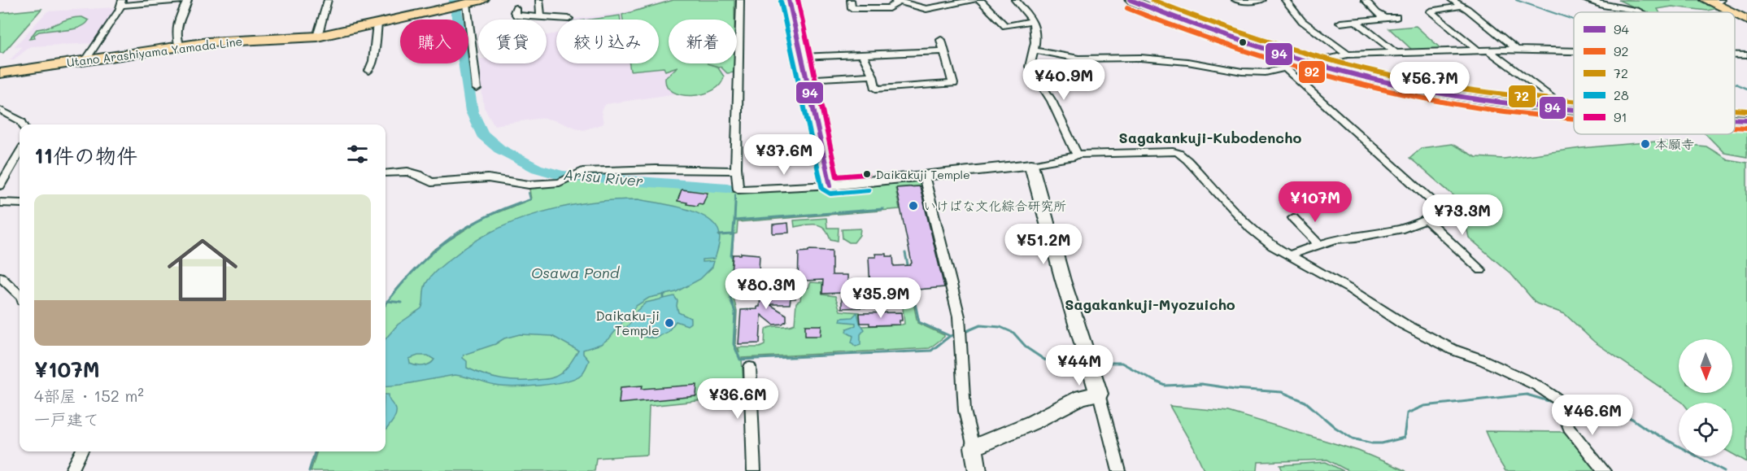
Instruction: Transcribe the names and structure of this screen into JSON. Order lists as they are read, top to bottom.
{
  "streets": {
    "main road": ["Utano Arashiyama Yamada Line"]
  },
  "districts": ["Sagakankuji-Kubodencho", "Sagakankuji-Myozuicho"],
  "water": ["Arisu River", "Osawa Pond"],
  "places": [
    "本願寺",
    "Daikakuji Temple",
    "いけばな文化綜合研究所",
    "Daikaku-ji Temple"
  ],
  "lines": [
    "transit line 94",
    "transit line 72",
    "transit line 91",
    "transit line 28",
    "transit line 92"
  ],
  "legend": [
    "94",
    "92",
    "72",
    "28",
    "91"
  ],
  "north": "bottom",
  "page": {
    "chip": [
      "購入",
      "賃貸",
      "絞り込み",
      "新着"
    ],
    "price": [
      "¥40.9M",
      "¥56.7M",
      "¥37.6M",
      "¥107M",
      "¥73.3M",
      "¥51.2M",
      "¥80.3M",
      "¥35.9M",
      "¥44M",
      "¥36.6M",
      "¥46.6M"
    ],
    "heading": "11件の物件",
    "list": [
      {
        "name": "¥107M",
        "note": "4部屋 · 152 m² · 一戸建て"
      }
    ]
  }
}
